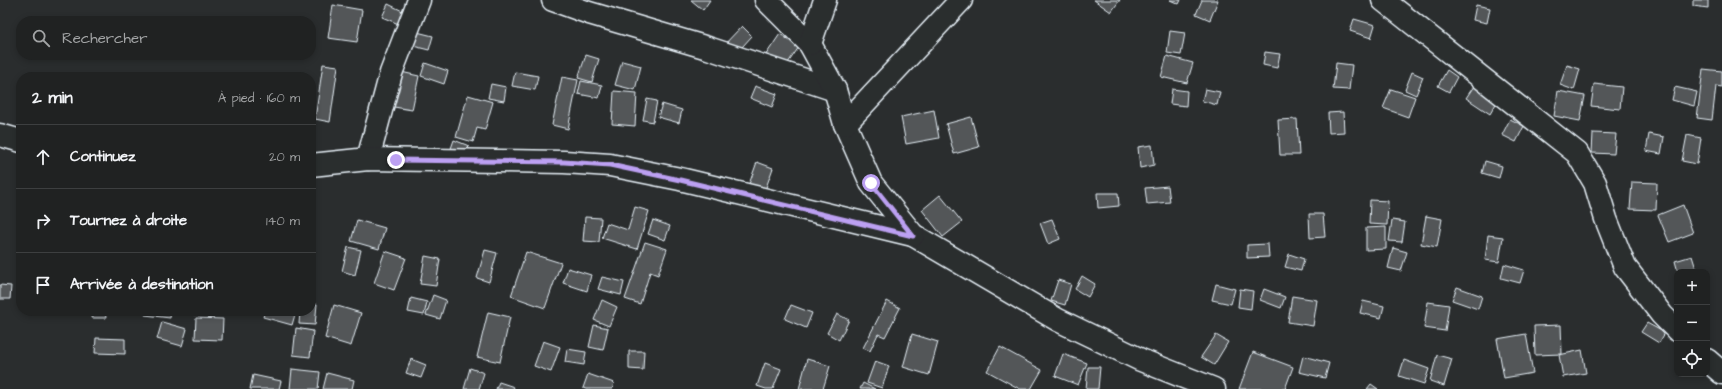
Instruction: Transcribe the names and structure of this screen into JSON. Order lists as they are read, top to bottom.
{
  "page": {
    "search": "Rechercher",
    "heading": ["2 min", "À pied · 160 m"],
    "list": [
      ["Continuez", "20 m"],
      ["Tournez à droite", "140 m"],
      "Arrivée à destination"
    ],
    "map_buttons": ["+", "−"]
  }
}
